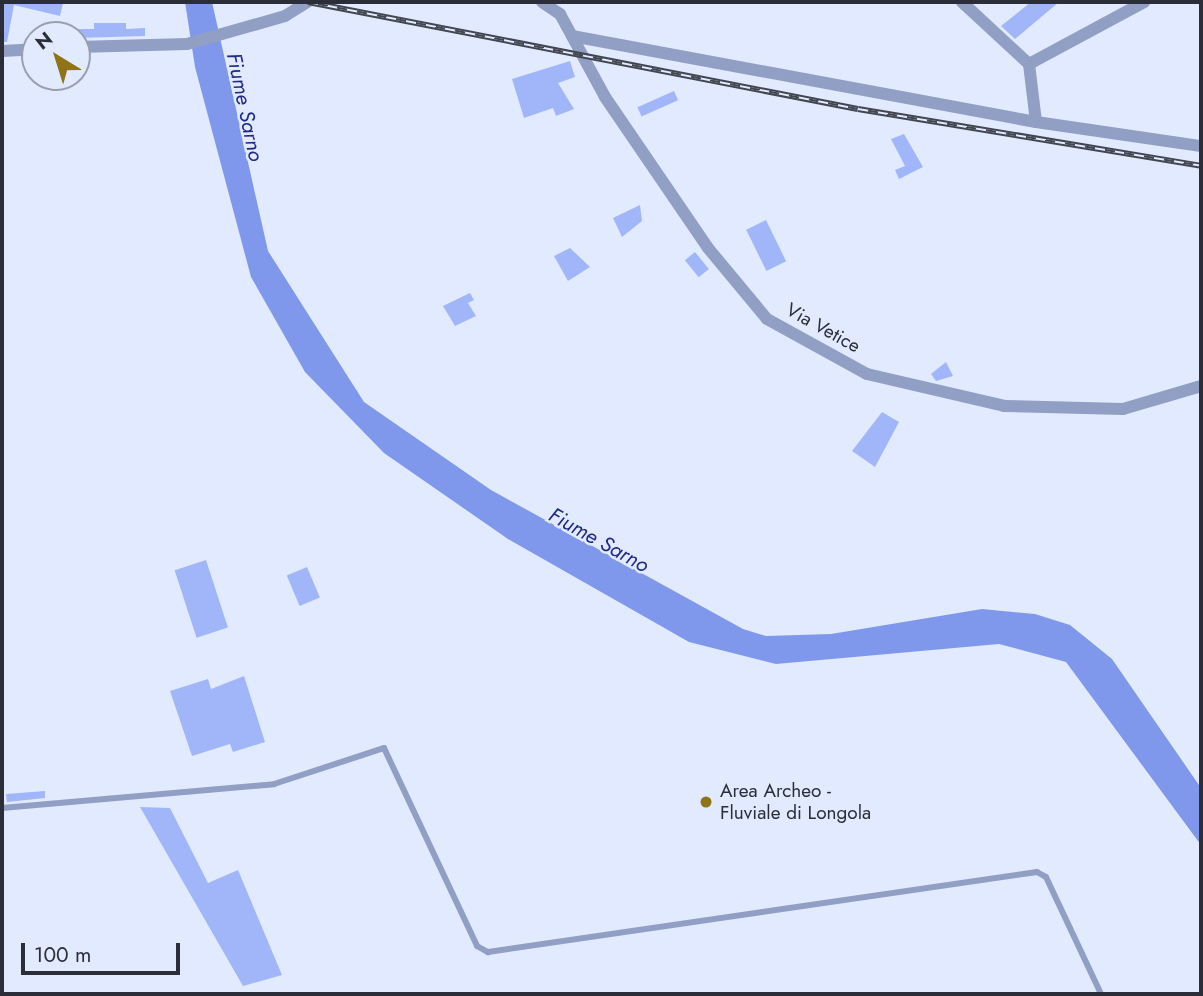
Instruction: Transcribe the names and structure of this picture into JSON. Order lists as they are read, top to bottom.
{
  "streets": {
    "street": ["Via Vetice"]
  },
  "water": ["Fiume Sarno"],
  "places": ["Area Archeo - Fluviale di Longola"],
  "scale_bar": "100 m",
  "north": "top left"
}
